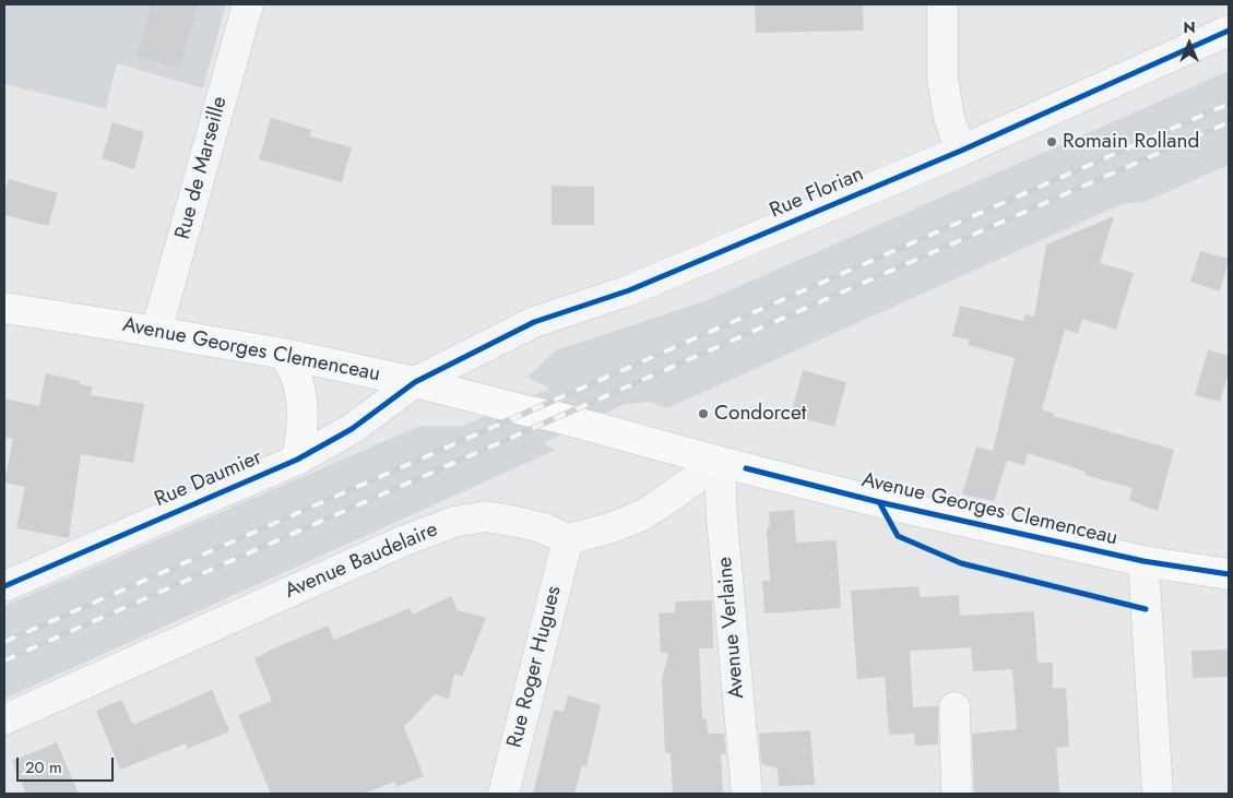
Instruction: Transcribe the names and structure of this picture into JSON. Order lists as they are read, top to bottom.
{
  "streets": {
    "main road": ["Avenue Georges Clemenceau"],
    "street": [
      "Rue de Marseille",
      "Rue Florian",
      "Rue Daumier",
      "Avenue Baudelaire",
      "Avenue Verlaine",
      "Rue Roger Hugues"
    ]
  },
  "crossings": [
    ["Rue de Marseille", "Avenue Georges Clemenceau"],
    ["Rue Florian", "Avenue Georges Clemenceau"],
    ["Rue Florian", "Rue Daumier"],
    ["Avenue Georges Clemenceau", "Rue Daumier"],
    ["Avenue Georges Clemenceau", "Avenue Verlaine"],
    ["Avenue Baudelaire", "Rue Roger Hugues"]
  ],
  "places": ["Romain Rolland", "Condorcet"],
  "scale_bar": "20 m",
  "north": "top"
}
